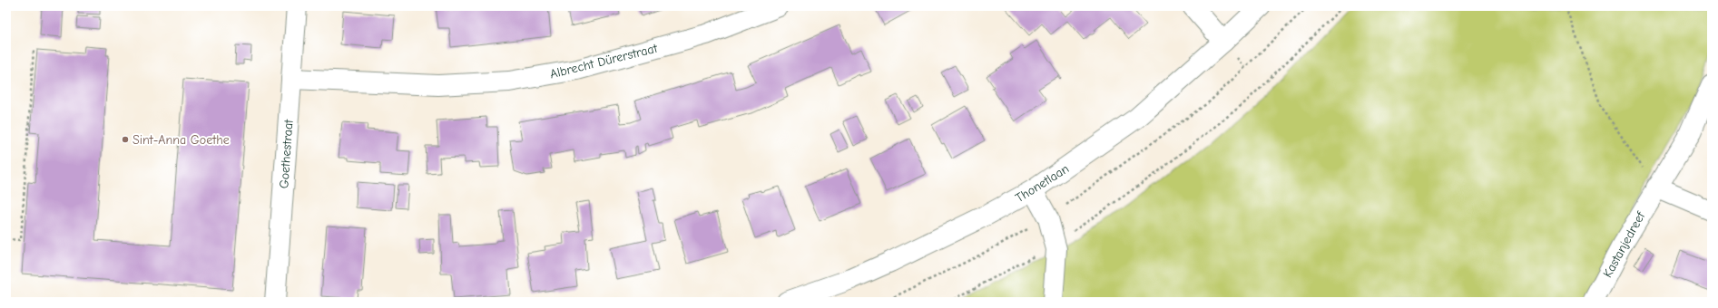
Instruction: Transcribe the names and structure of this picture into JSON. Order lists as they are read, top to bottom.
{
  "streets": {
    "street": [
      "Albrecht Dürerstraat",
      "Goethestraat",
      "Thonetlaan",
      "Kastanjedreef"
    ]
  },
  "crossings": [
    ["Albrecht Dürerstraat", "Goethestraat"]
  ],
  "places": ["Sint-Anna Goethe"]
}
